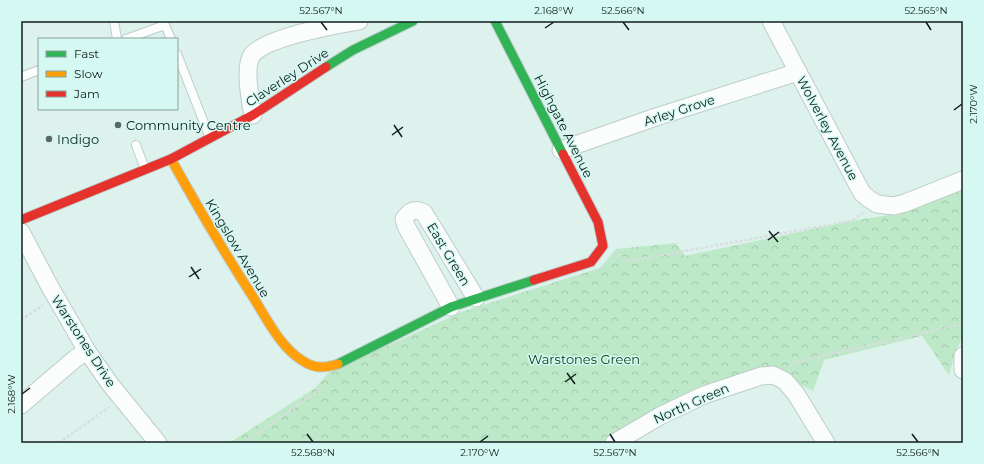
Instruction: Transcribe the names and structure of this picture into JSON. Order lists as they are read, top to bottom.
{
  "streets": {
    "street": [
      "Claverley Drive",
      "Arley Grove",
      "Highgate Avenue",
      "Wolverley Avenue",
      "Kingslow Avenue",
      "East Green",
      "Warstones Drive",
      "North Green"
    ]
  },
  "crossings": [
    ["Claverley Drive", "Kingslow Avenue"],
    ["Arley Grove", "Highgate Avenue"],
    ["Arley Grove", "Wolverley Avenue"],
    ["Highgate Avenue", "East Green"],
    ["Kingslow Avenue", "East Green"]
  ],
  "parks": ["Warstones Green"],
  "places": ["Community Centre", "Indigo"],
  "legend": ["Fast", "Slow", "Jam"],
  "coordinates": [
    "52.567°N",
    "2.168°W",
    "52.566°N",
    "52.565°N",
    "2.170°W",
    "52.568°N"
  ]
}
